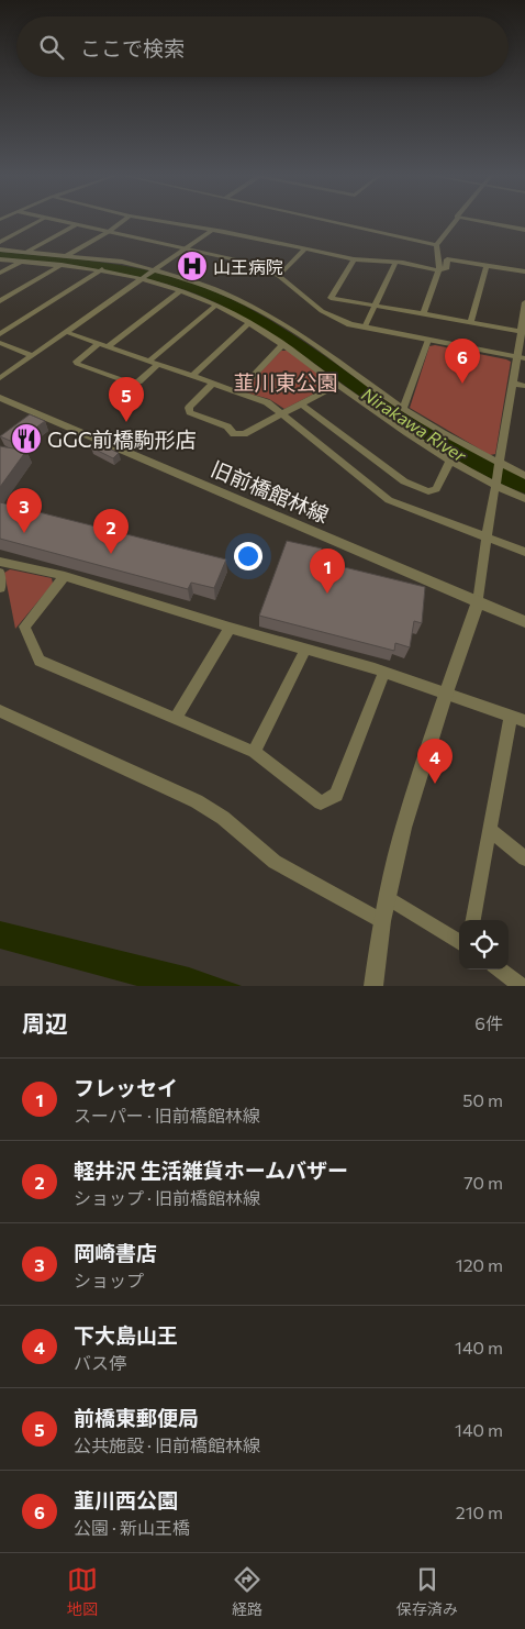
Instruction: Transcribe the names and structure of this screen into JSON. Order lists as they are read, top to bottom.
{
  "streets": {
    "street": ["旧前橋館林線"]
  },
  "water": ["Nirakawa River"],
  "parks": ["韮川東公園"],
  "places": {
    "hospital": ["山王病院"],
    "restaurant": ["GGC前橋駒形店"]
  },
  "page": {
    "search": "ここで検索",
    "pins": [
      "6",
      "5",
      "3",
      "2",
      "1",
      "4"
    ],
    "heading": ["周辺", "6件"],
    "list": [
      {
        "mark": "1",
        "name": "フレッセイ",
        "note": "スーパー · 旧前橋館林線",
        "value": "50 m"
      },
      {
        "mark": "2",
        "name": "軽井沢 生活雑貨ホームバザー",
        "note": "ショップ · 旧前橋館林線",
        "value": "70 m"
      },
      {
        "mark": "3",
        "name": "岡崎書店",
        "note": "ショップ",
        "value": "120 m"
      },
      {
        "mark": "4",
        "name": "下大島山王",
        "note": "バス停",
        "value": "140 m"
      },
      {
        "mark": "5",
        "name": "前橋東郵便局",
        "note": "公共施設 · 旧前橋館林線",
        "value": "140 m"
      },
      {
        "mark": "6",
        "name": "韮川西公園",
        "note": "公園 · 新山王橋",
        "value": "210 m"
      }
    ],
    "nav": ["地図", "経路", "保存済み"]
  }
}
